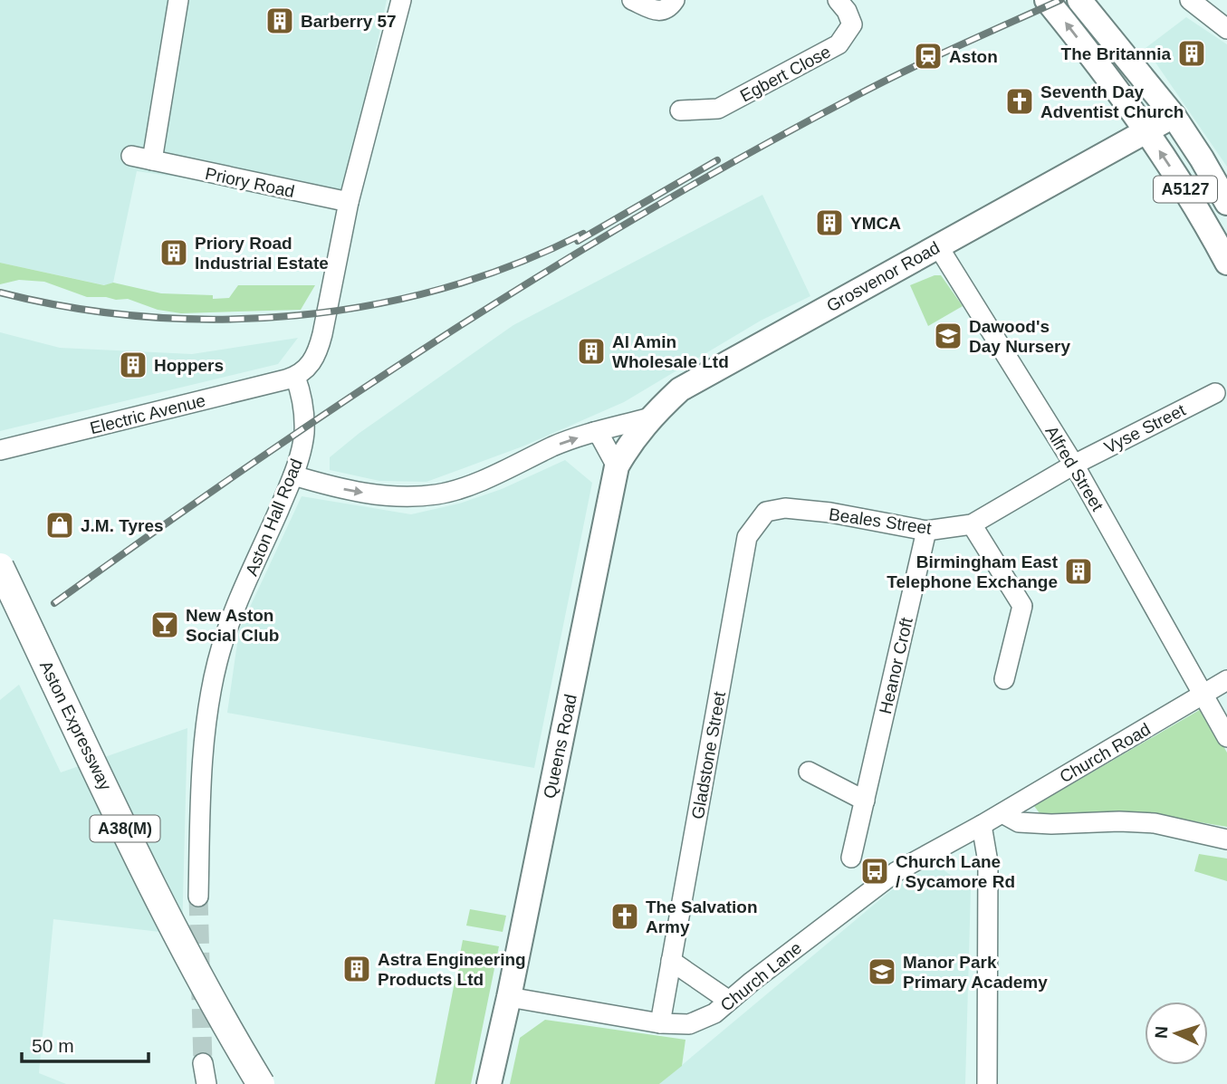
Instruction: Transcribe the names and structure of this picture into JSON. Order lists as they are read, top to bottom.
{
  "streets": {
    "highway": ["Aston Expressway", "A38(M)"],
    "main road": ["A5127", "Grosvenor Road", "Queens Road"],
    "street": [
      "Egbert Close",
      "Priory Road",
      "Electric Avenue",
      "Vyse Street",
      "Alfred Street",
      "Aston Hall Road",
      "Beales Street",
      "Heanor Croft",
      "Church Road",
      "Gladstone Street",
      "Church Lane"
    ]
  },
  "crossings": [
    ["A5127", "Grosvenor Road"],
    ["Grosvenor Road", "Alfred Street"],
    ["Grosvenor Road", "Aston Hall Road"],
    ["Grosvenor Road", "Queens Road"],
    ["Electric Avenue", "Aston Hall Road"],
    ["Vyse Street", "Alfred Street"],
    ["Vyse Street", "Beales Street"],
    ["Alfred Street", "Beales Street"],
    ["Alfred Street", "Church Road"],
    ["Beales Street", "Heanor Croft"],
    ["Beales Street", "Gladstone Street"],
    ["Queens Road", "Church Lane"],
    ["Church Road", "Church Lane"],
    ["Gladstone Street", "Church Lane"]
  ],
  "places": {
    "building": [
      "Barberry 57",
      "The Britannia",
      "YMCA",
      "Priory Road Industrial Estate",
      "Al Amin Wholesale Ltd",
      "Hoppers",
      "Birmingham East Telephone Exchange",
      "Astra Engineering Products Ltd"
    ],
    "station": ["Aston"],
    "church": ["Seventh Day Adventist Church", "The Salvation Army"],
    "school or university": ["Dawood's Day Nursery", "Manor Park Primary Academy"],
    "shop": ["J.M. Tyres"],
    "bar": ["New Aston Social Club"],
    "bus stop": ["Church Lane / Sycamore Rd"]
  },
  "scale_bar": "50 m",
  "north": "left"
}
